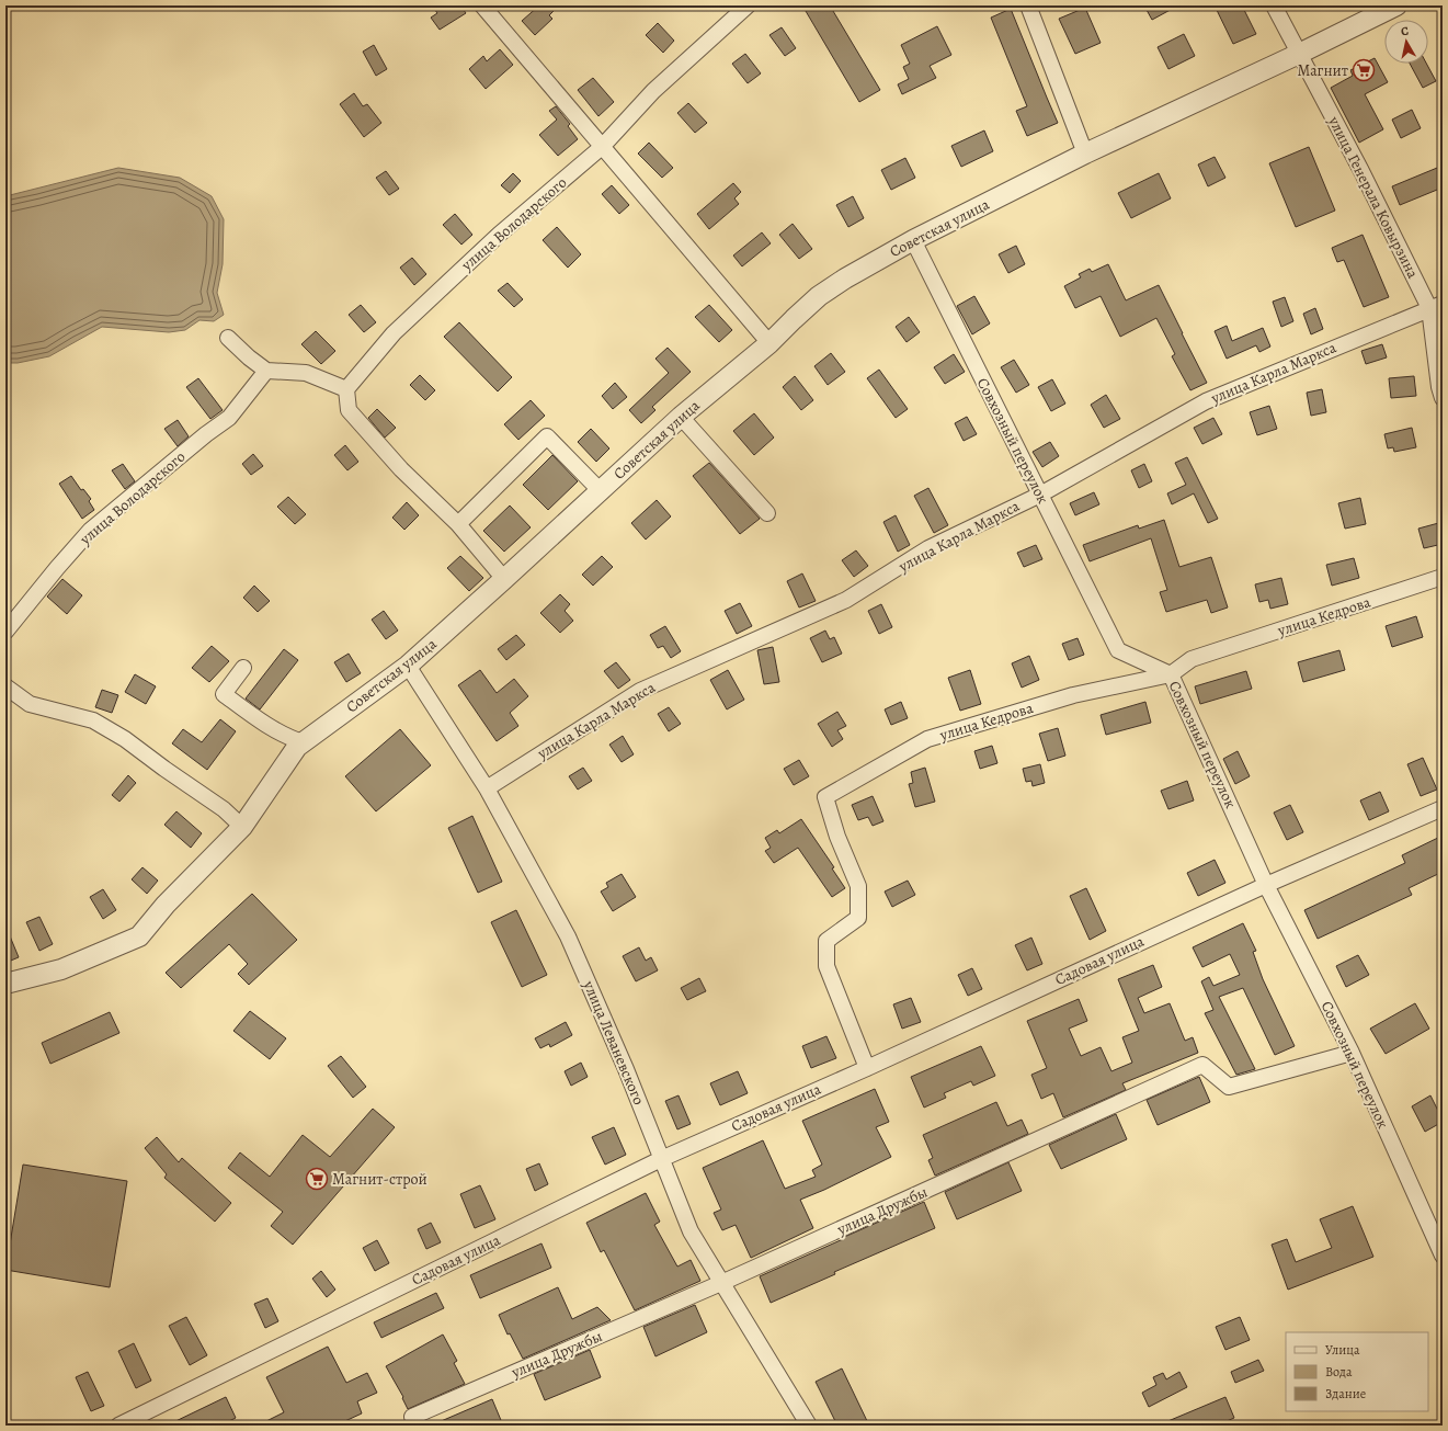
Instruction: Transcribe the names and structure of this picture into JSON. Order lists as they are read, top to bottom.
{
  "streets": {
    "street": [
      "улица Генерала Ковырзина",
      "улица Володарского",
      "Советская улица",
      "улица Карла Маркса",
      "Совхозный переулок",
      "улица Кедрова",
      "Садовая улица",
      "улица Леваневского",
      "улица Дружбы"
    ]
  },
  "crossings": [
    ["улица Генерала Ковырзина", "Советская улица"],
    ["улица Генерала Ковырзина", "улица Карла Маркса"],
    ["Советская улица", "Совхозный переулок"],
    ["Советская улица", "улица Леваневского"],
    ["улица Карла Маркса", "Совхозный переулок"],
    ["улица Карла Маркса", "улица Леваневского"],
    ["Совхозный переулок", "улица Кедрова"],
    ["Совхозный переулок", "Садовая улица"],
    ["Совхозный переулок", "улица Дружбы"],
    ["улица Кедрова", "Садовая улица"],
    ["Садовая улица", "улица Леваневского"],
    ["улица Леваневского", "улица Дружбы"]
  ],
  "places": {
    "supermarket": ["Магнит", "Магнит-строй"]
  },
  "legend": ["Улица", "Вода", "Здание"],
  "north": "top"
}
